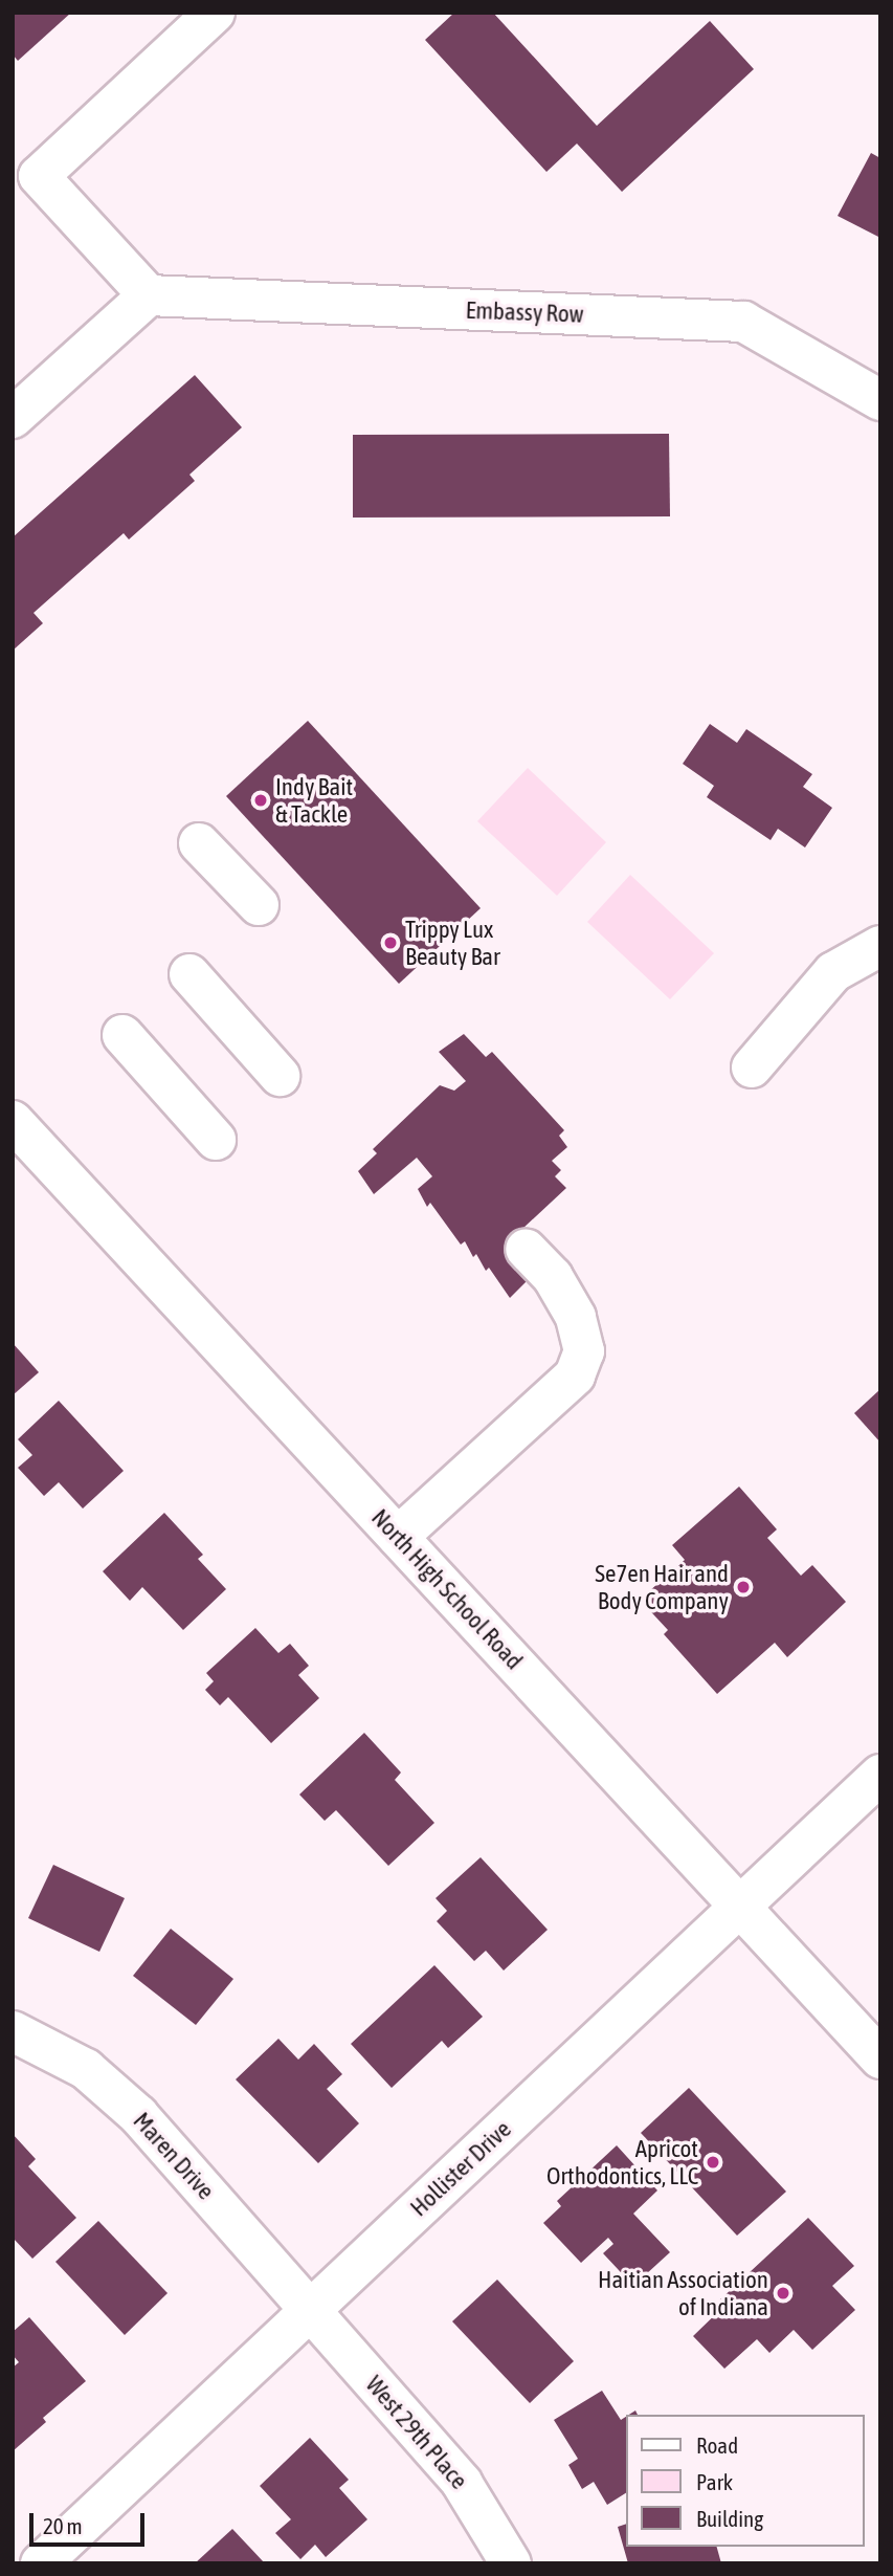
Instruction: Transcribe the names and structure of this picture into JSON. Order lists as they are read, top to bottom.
{
  "streets": {
    "street": [
      "Embassy Row",
      "North High School Road",
      "Maren Drive",
      "Hollister Drive",
      "West 29th Place"
    ]
  },
  "crossings": [
    ["North High School Road", "Hollister Drive"],
    ["Maren Drive", "Hollister Drive"],
    ["Maren Drive", "West 29th Place"],
    ["Hollister Drive", "West 29th Place"]
  ],
  "places": [
    "Indy Bait & Tackle",
    "Trippy Lux Beauty Bar",
    "Se7en Hair and Body Company",
    "Apricot Orthodontics, LLC",
    "Haitian Association of Indiana"
  ],
  "legend": ["Road", "Park", "Building"],
  "scale_bar": "20 m"
}
